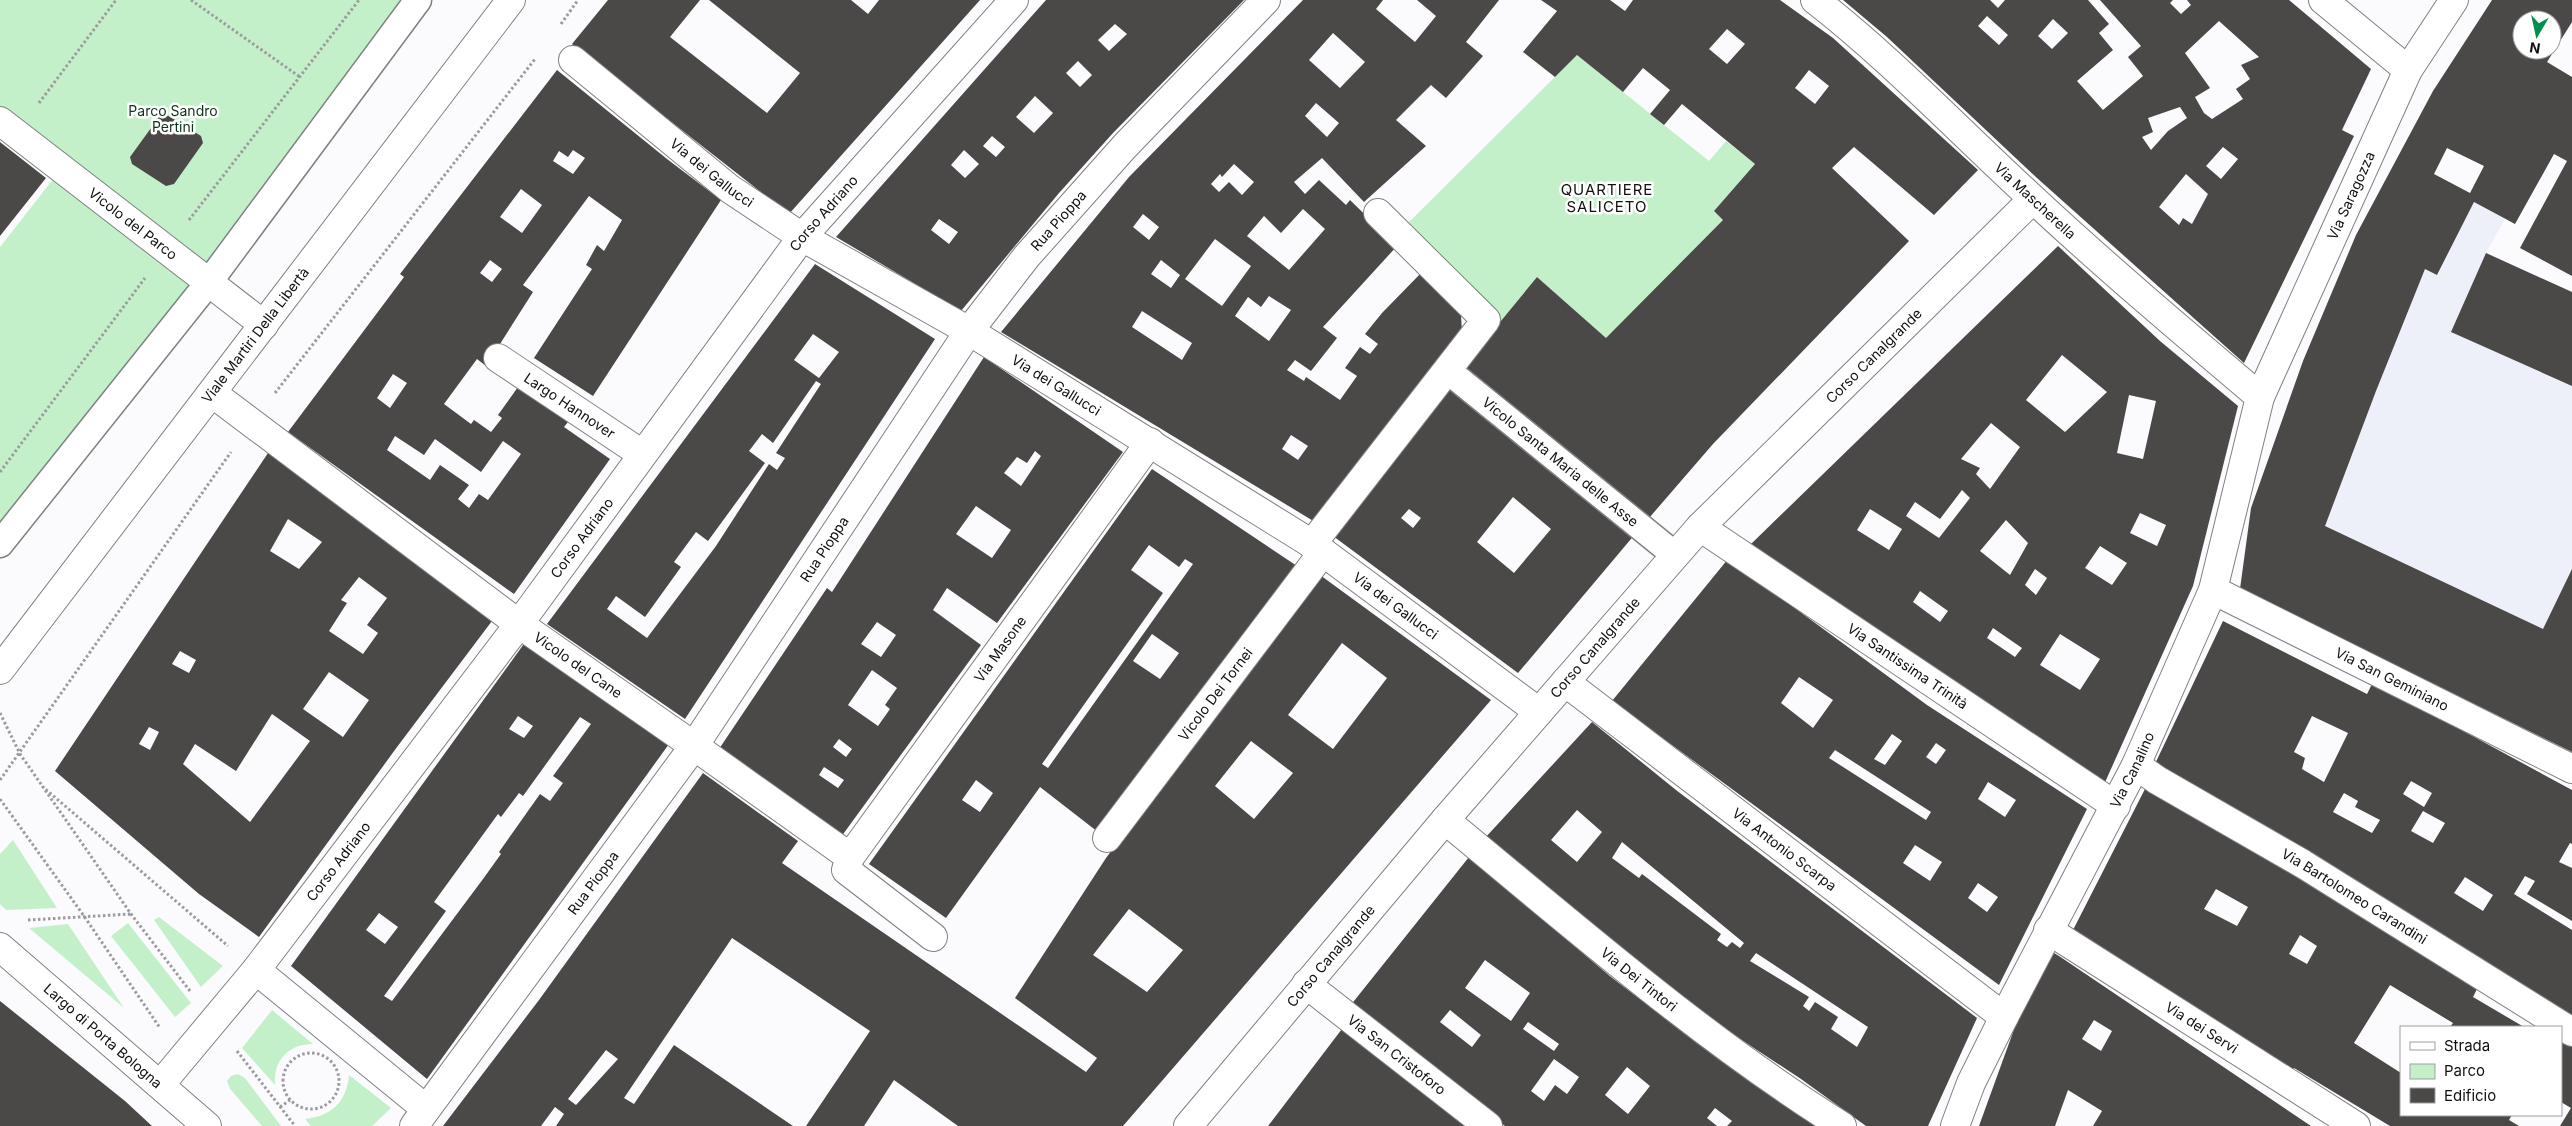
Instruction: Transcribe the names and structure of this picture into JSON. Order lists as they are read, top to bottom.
{
  "streets": {
    "street": [
      "Via dei Gallucci",
      "Via Saragozza",
      "Via Mascherella",
      "Corso Adriano",
      "Rua Pioppa",
      "Vicolo del Parco",
      "Viale Martiri Della Libertà",
      "Corso Canalgrande",
      "Largo Hannover",
      "Via Masone",
      "Vicolo del Cane",
      "Via Santissima Trinità",
      "Via San Geminiano",
      "Vicolo Dei Tornei",
      "Via Canalino",
      "Via Antonio Scarpa",
      "Via Bartolomeo Carandini",
      "Via Dei Tintori",
      "Via dei Servi",
      "Largo di Porta Bologna",
      "Via San Cristoforo"
    ],
    "lane": ["Vicolo Santa Maria delle Asse"]
  },
  "crossings": [
    ["Via dei Gallucci", "Corso Adriano"],
    ["Via dei Gallucci", "Rua Pioppa"],
    ["Via dei Gallucci", "Corso Canalgrande"],
    ["Via dei Gallucci", "Via Masone"],
    ["Via dei Gallucci", "Vicolo Dei Tornei"],
    ["Via Saragozza", "Via Mascherella"],
    ["Via Saragozza", "Via Canalino"],
    ["Via Mascherella", "Corso Canalgrande"],
    ["Via Mascherella", "Via Canalino"],
    ["Corso Adriano", "Largo Hannover"],
    ["Corso Adriano", "Vicolo del Cane"],
    ["Corso Adriano", "Largo di Porta Bologna"],
    ["Rua Pioppa", "Vicolo del Cane"],
    ["Vicolo del Parco", "Viale Martiri Della Libertà"],
    ["Viale Martiri Della Libertà", "Vicolo del Cane"],
    ["Corso Canalgrande", "Vicolo Santa Maria delle Asse"],
    ["Corso Canalgrande", "Via Santissima Trinità"],
    ["Corso Canalgrande", "Via Antonio Scarpa"],
    ["Corso Canalgrande", "Via Dei Tintori"],
    ["Corso Canalgrande", "Via San Cristoforo"],
    ["Via Masone", "Vicolo del Cane"],
    ["Via Santissima Trinità", "Via Canalino"],
    ["Via San Geminiano", "Via Canalino"],
    ["Via Canalino", "Via Antonio Scarpa"],
    ["Via Canalino", "Via Bartolomeo Carandini"],
    ["Via Canalino", "Via dei Servi"]
  ],
  "districts": ["QUARTIERE SALICETO"],
  "parks": ["Parco Sandro Pertini"],
  "legend": ["Strada", "Parco", "Edificio"],
  "north": "bottom"
}
